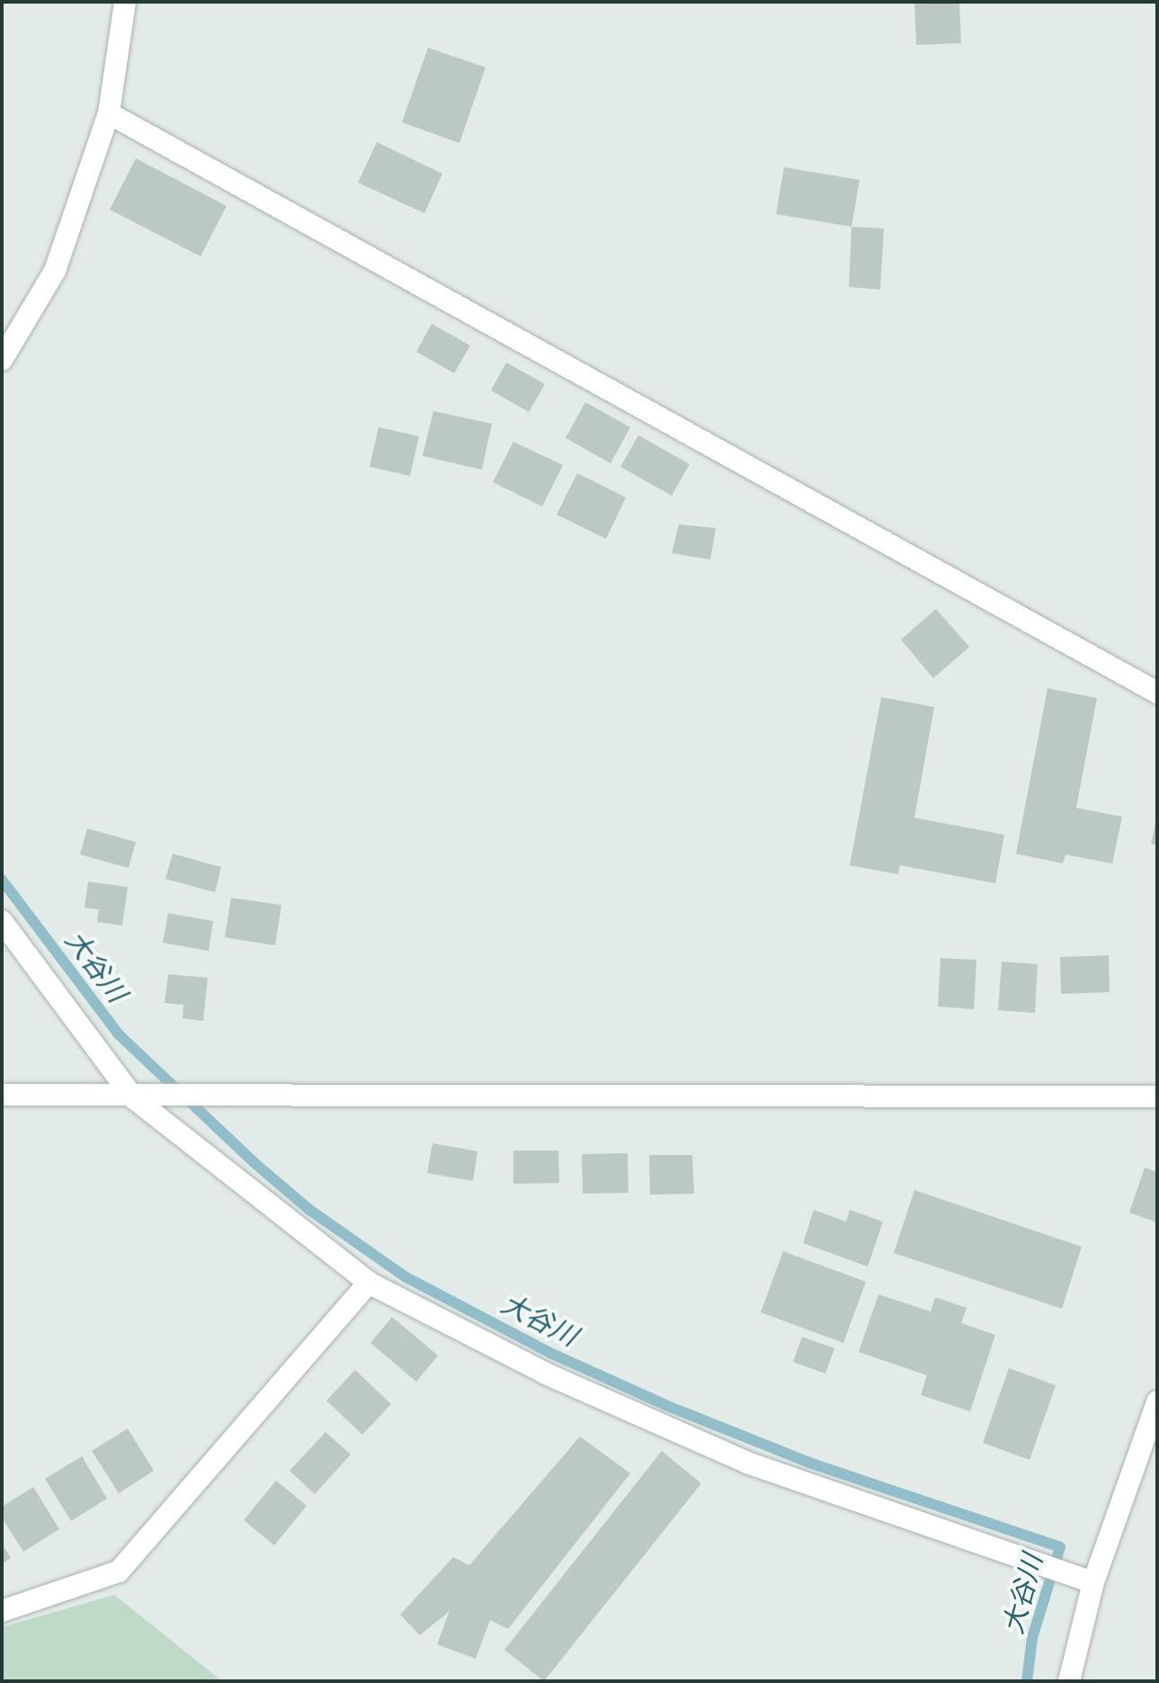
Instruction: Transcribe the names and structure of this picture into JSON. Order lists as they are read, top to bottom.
{
  "water": ["大谷川"]
}
